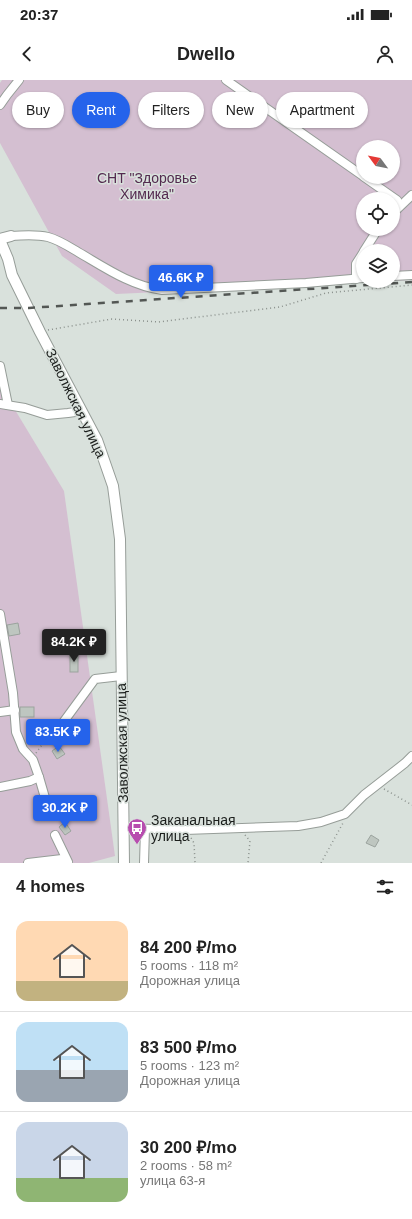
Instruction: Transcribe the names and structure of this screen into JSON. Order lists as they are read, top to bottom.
{
  "streets": {
    "main road": ["Заволжская улица"]
  },
  "parks": ["СНТ \"Здоровье Химика\""],
  "places": {
    "bus stop": ["Заканальная улица"]
  },
  "north": "top left",
  "page": {
    "status": "20:37",
    "header": "Dwello",
    "chip": [
      "Buy",
      "Rent",
      "Filters",
      "New",
      "Apartment"
    ],
    "price": [
      "46.6K ₽",
      "84.2K ₽",
      "83.5K ₽",
      "30.2K ₽"
    ],
    "heading": "4 homes",
    "list": [
      {
        "name": "84 200 ₽/mo",
        "note": "5 rooms · 118 m² · Дорожная улица"
      },
      {
        "name": "83 500 ₽/mo",
        "note": "5 rooms · 123 m² · Дорожная улица"
      },
      {
        "name": "30 200 ₽/mo",
        "note": "2 rooms · 58 m² · улица 63-я"
      }
    ]
  }
}
